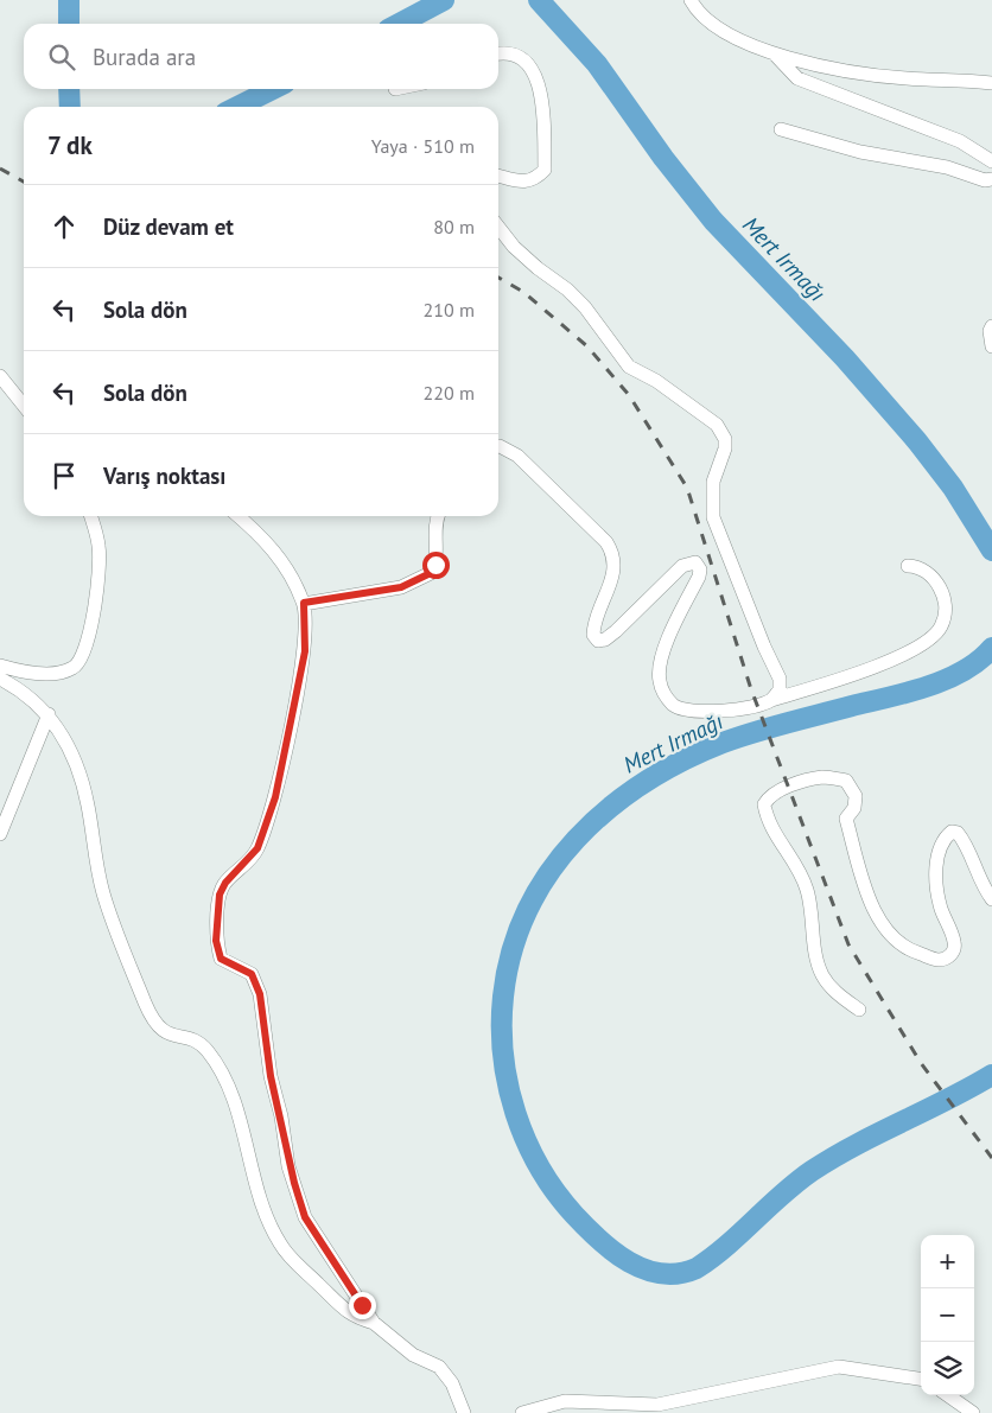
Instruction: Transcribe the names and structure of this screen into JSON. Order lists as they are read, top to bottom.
{
  "water": ["Mert Irmağı"],
  "page": {
    "search": "Burada ara",
    "heading": ["7 dk", "Yaya · 510 m"],
    "list": [
      ["Düz devam et", "80 m"],
      ["Sola dön", "210 m"],
      ["Sola dön", "220 m"],
      "Varış noktası"
    ],
    "map_buttons": ["+", "−"]
  }
}
